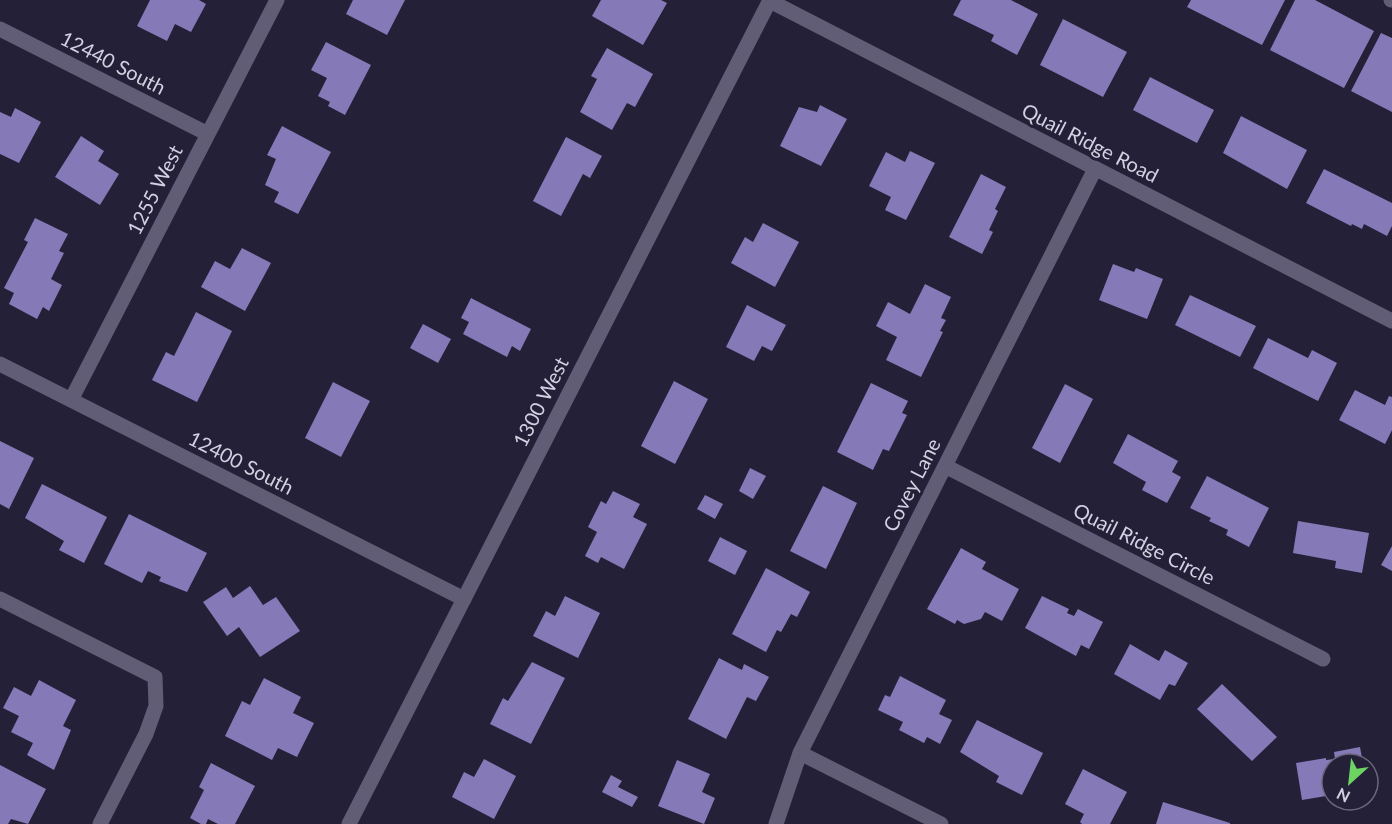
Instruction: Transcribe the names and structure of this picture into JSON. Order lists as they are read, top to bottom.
{
  "streets": {
    "street": [
      "12440 South",
      "Quail Ridge Road",
      "1255 West",
      "1300 West",
      "12400 South",
      "Covey Lane",
      "Quail Ridge Circle"
    ]
  },
  "crossings": [
    ["12440 South", "1255 West"],
    ["Quail Ridge Road", "1300 West"],
    ["Quail Ridge Road", "Covey Lane"],
    ["1255 West", "12400 South"],
    ["1300 West", "12400 South"],
    ["Covey Lane", "Quail Ridge Circle"]
  ],
  "north": "bottom left"
}
